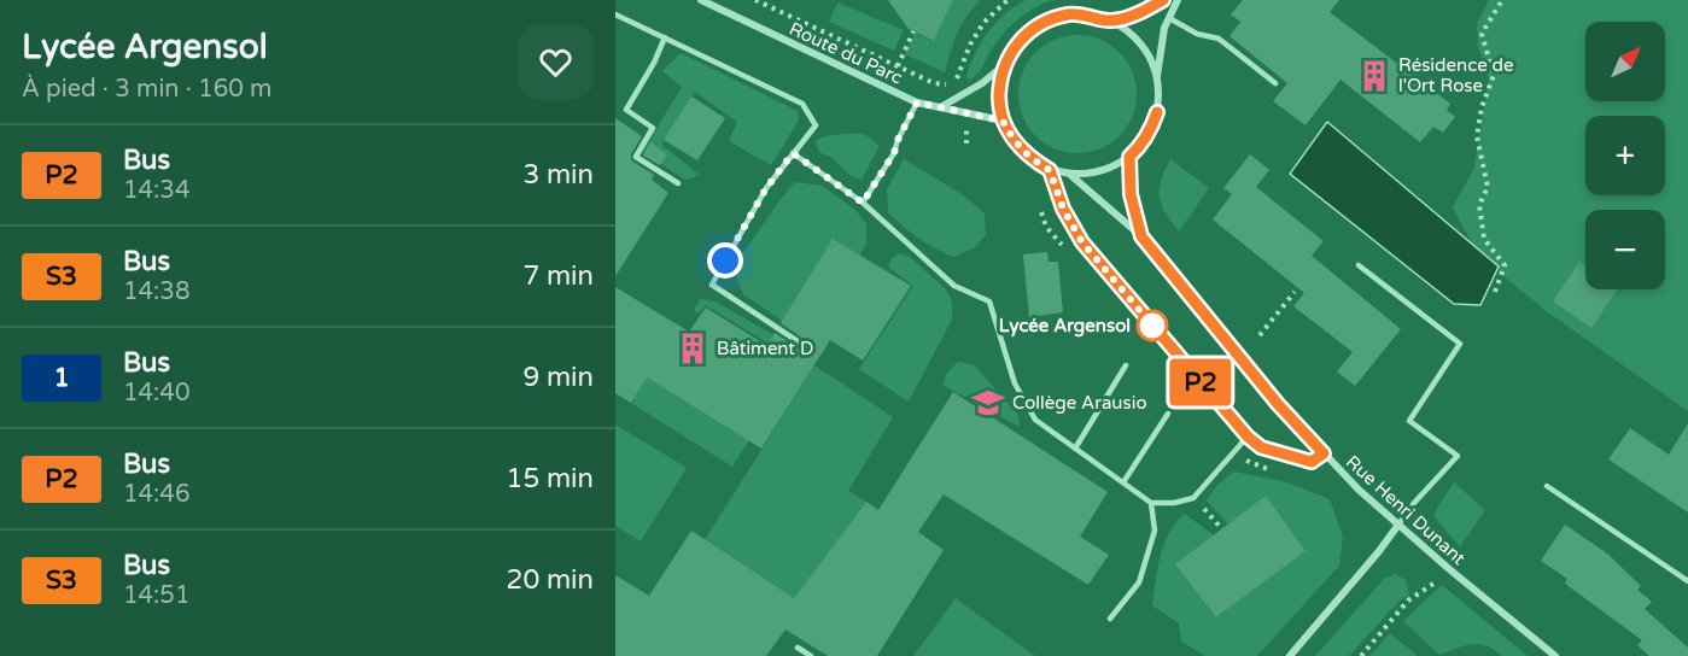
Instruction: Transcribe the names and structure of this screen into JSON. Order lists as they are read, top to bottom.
{
  "streets": {
    "street": ["Route du Parc", "Rue Henri Dunant"]
  },
  "crossings": [
    ["Route du Parc", "Rue Henri Dunant"]
  ],
  "places": {
    "building": ["Résidence de l'Ort Rose", "Bâtiment D"],
    "other": ["Lycée Argensol"],
    "school or university": ["Collège Arausio"]
  },
  "lines": ["bus line P2"],
  "north": "top right",
  "page": {
    "heading": ["Lycée Argensol", "À pied · 3 min · 160 m"],
    "on_map": "P2",
    "map_buttons": ["+", "−"],
    "list": [
      {
        "mark": "P2",
        "name": "Bus",
        "note": "14:34",
        "value": "3 min"
      },
      {
        "mark": "S3",
        "name": "Bus",
        "note": "14:38",
        "value": "7 min"
      },
      {
        "mark": "1",
        "name": "Bus",
        "note": "14:40",
        "value": "9 min"
      },
      {
        "mark": "P2",
        "name": "Bus",
        "note": "14:46",
        "value": "15 min"
      },
      {
        "mark": "S3",
        "name": "Bus",
        "note": "14:51",
        "value": "20 min"
      }
    ]
  }
}
